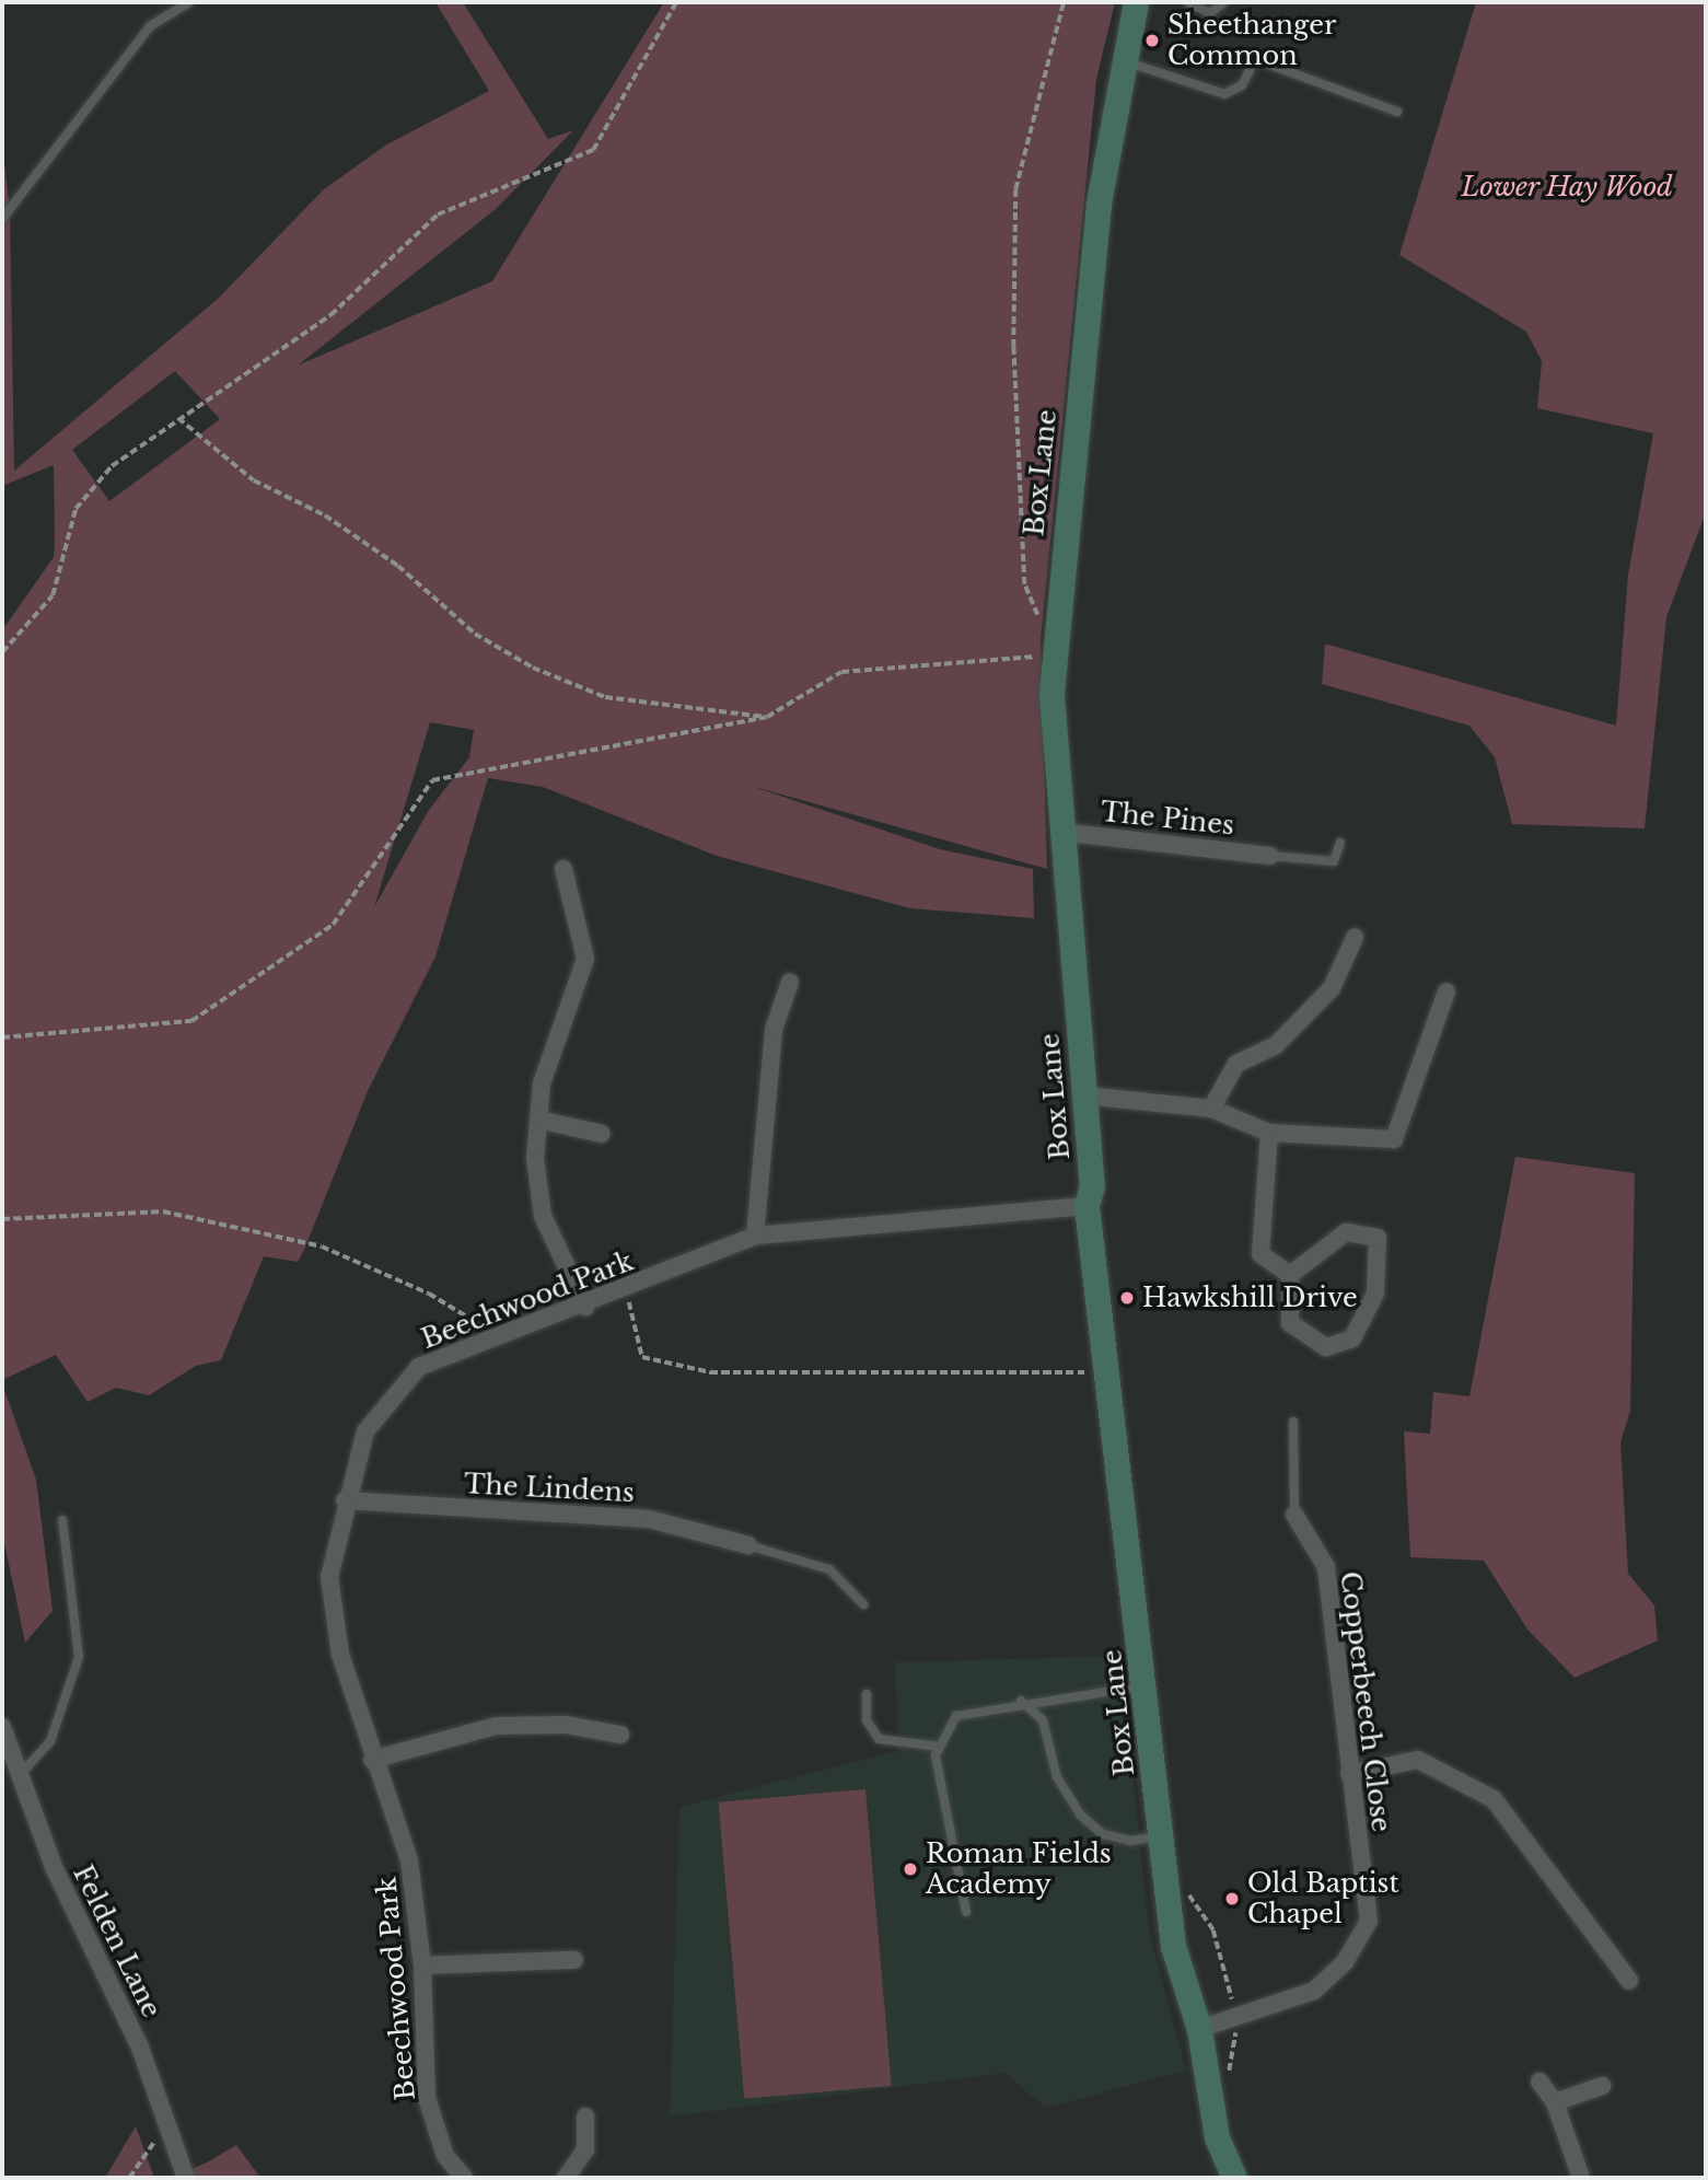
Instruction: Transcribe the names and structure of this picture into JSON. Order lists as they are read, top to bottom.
{
  "streets": {
    "main road": ["Box Lane"],
    "street": [
      "The Pines",
      "Beechwood Park",
      "The Lindens",
      "Copperbeech Close",
      "Felden Lane"
    ]
  },
  "crossings": [
    ["Box Lane", "The Pines"],
    ["Box Lane", "Beechwood Park"],
    ["Box Lane", "Copperbeech Close"],
    ["Beechwood Park", "The Lindens"]
  ],
  "parks": ["Lower Hay Wood"],
  "places": [
    "Sheethanger Common",
    "Hawkshill Drive",
    "Roman Fields Academy",
    "Old Baptist Chapel"
  ]
}
